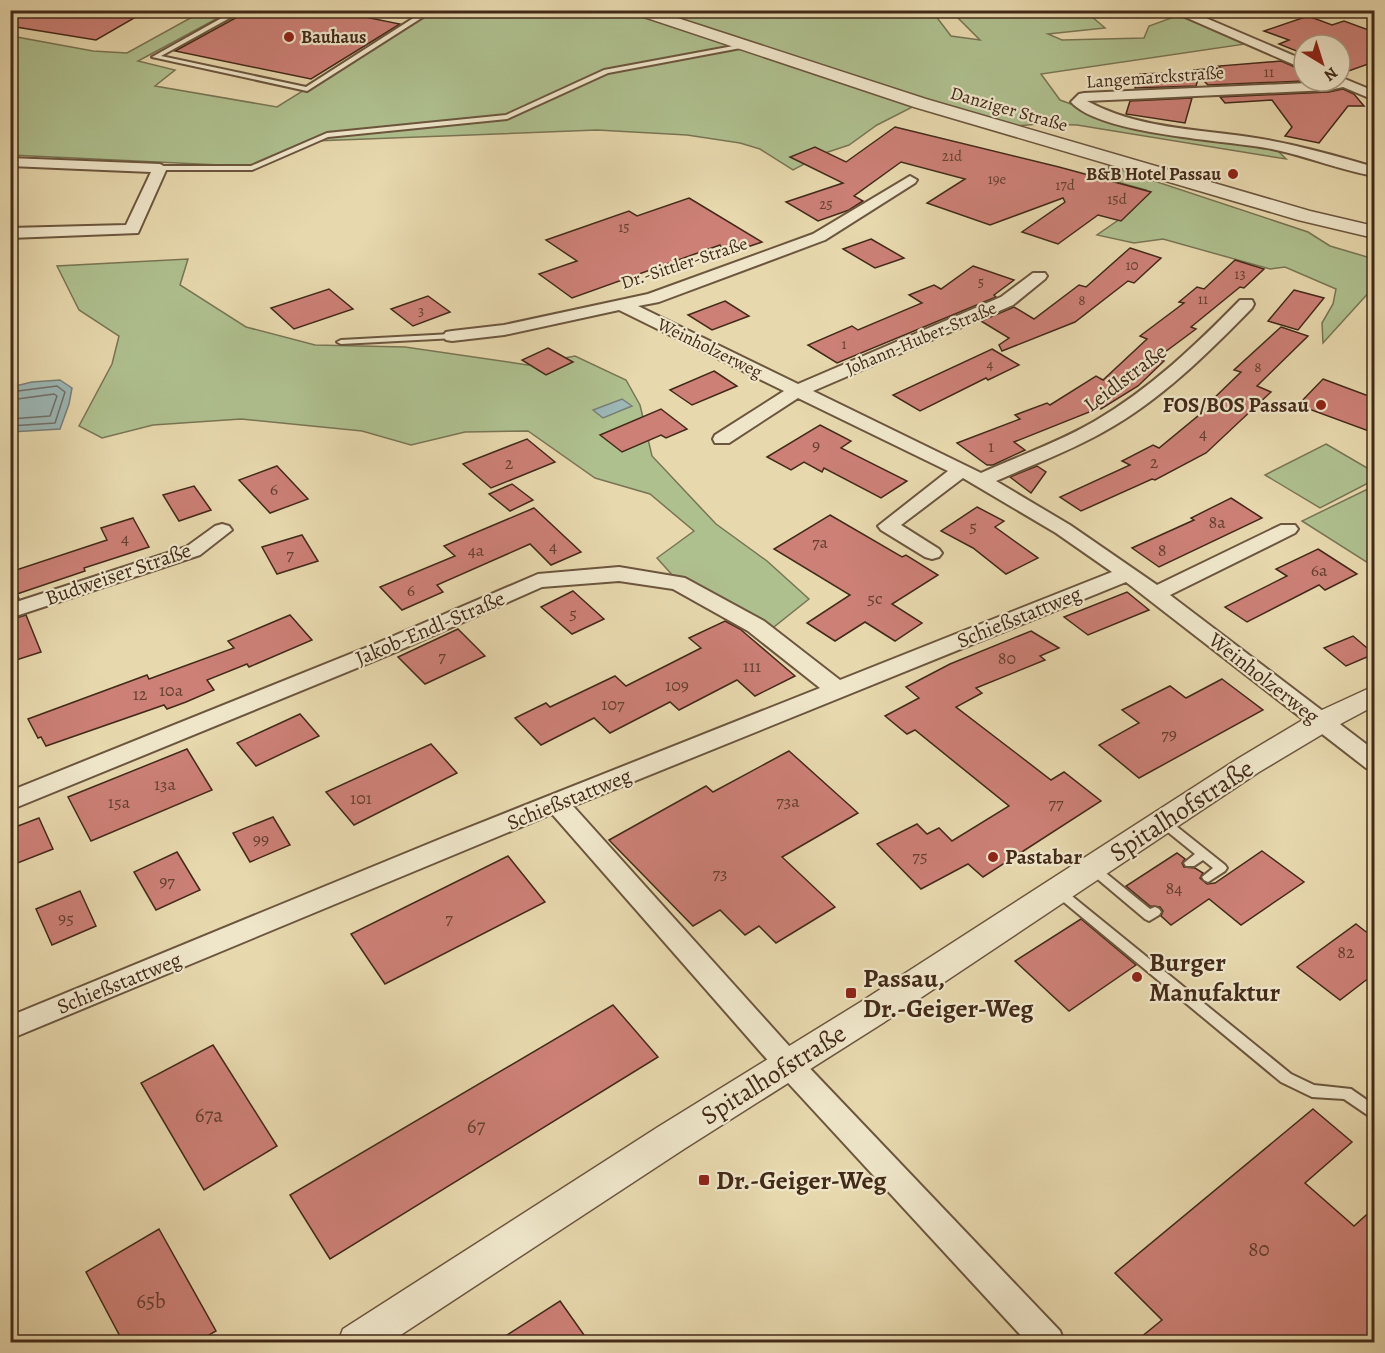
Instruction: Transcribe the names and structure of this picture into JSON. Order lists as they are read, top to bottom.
{
  "streets": {
    "street": [
      "Langemarckstraße",
      "Danziger Straße",
      "Dr.-Sittler-Straße",
      "Johann-Huber-Straße",
      "Weinholzerweg",
      "Leidlstraße",
      "Budweiser Straße",
      "Schießstattweg",
      "Jakob-Endl-Straße",
      "Spitalhofstraße"
    ]
  },
  "crossings": [
    ["Dr.-Sittler-Straße", "Weinholzerweg"],
    ["Johann-Huber-Straße", "Weinholzerweg"],
    ["Weinholzerweg", "Leidlstraße"],
    ["Weinholzerweg", "Schießstattweg"],
    ["Weinholzerweg", "Spitalhofstraße"],
    ["Schießstattweg", "Jakob-Endl-Straße"]
  ],
  "places": {
    "other": [
      "Bauhaus",
      "B&B Hotel Passau",
      "FOS/BOS Passau",
      "Pastabar",
      "Burger Manufaktur"
    ],
    "transit": ["Passau, Dr.-Geiger-Weg", "Dr.-Geiger-Weg"]
  },
  "house_numbers": [
    "11",
    "21d",
    "19e",
    "17d",
    "15d",
    "25",
    "15",
    "10",
    "13",
    "5",
    "11",
    "8",
    "3",
    "1",
    "4",
    "8",
    "4",
    "9",
    "1",
    "2",
    "2",
    "6",
    "8a",
    "5",
    "4",
    "7a",
    "4",
    "4a",
    "8",
    "7",
    "6a",
    "6",
    "5c",
    "5",
    "7",
    "80",
    "111",
    "109",
    "10a",
    "12",
    "107",
    "79",
    "13a",
    "101",
    "73a",
    "15a",
    "77",
    "99",
    "75",
    "73",
    "97",
    "84",
    "95",
    "7",
    "82",
    "67a",
    "67",
    "80",
    "65b"
  ],
  "north": "bottom right"
}
